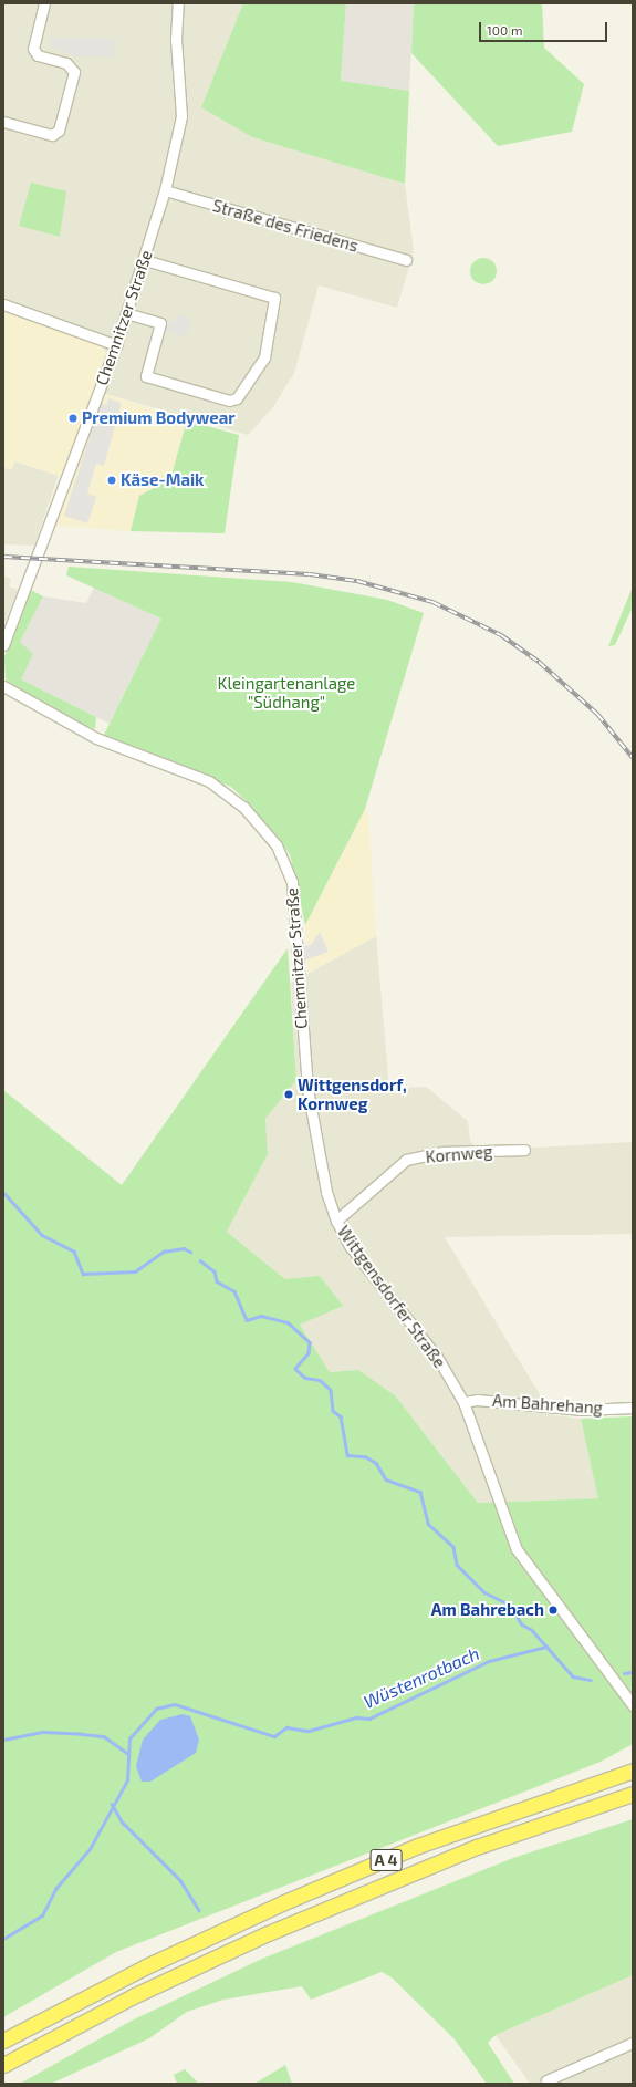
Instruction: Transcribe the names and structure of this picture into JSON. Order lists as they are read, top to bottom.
{
  "streets": {
    "highway": ["A 4"],
    "street": [
      "Straße des Friedens",
      "Chemnitzer Straße",
      "Kornweg",
      "Wittgensdorfer Straße",
      "Am Bahrehang"
    ]
  },
  "crossings": [
    ["Straße des Friedens", "Chemnitzer Straße"],
    ["Chemnitzer Straße", "Wittgensdorfer Straße"],
    ["Kornweg", "Wittgensdorfer Straße"],
    ["Wittgensdorfer Straße", "Am Bahrehang"]
  ],
  "water": ["Wüstenrotbach"],
  "parks": ["Kleingartenanlage \"Südhang\""],
  "places": [
    "Premium Bodywear",
    "Käse-Maik",
    "Wittgensdorf, Kornweg",
    "Am Bahrebach"
  ],
  "scale_bar": "100 m"
}
